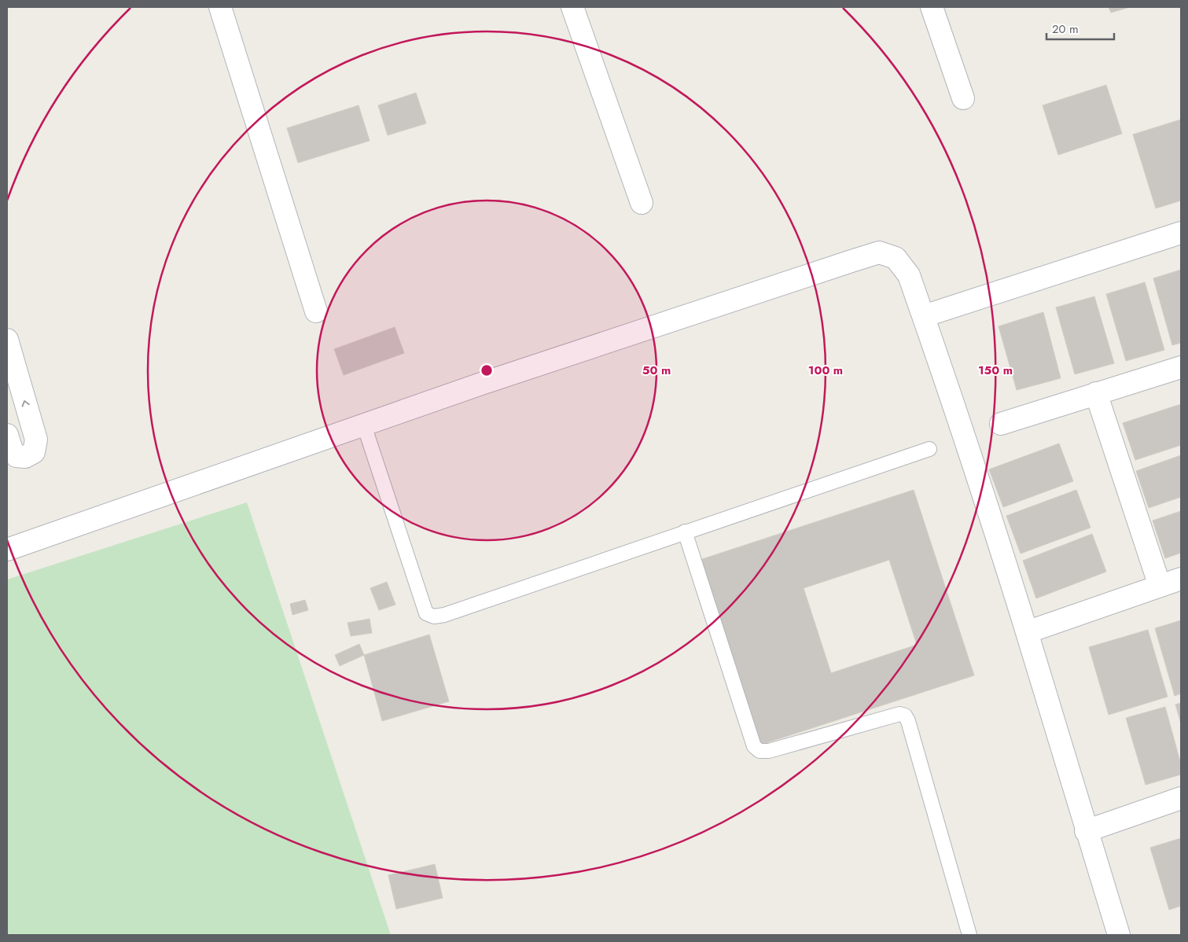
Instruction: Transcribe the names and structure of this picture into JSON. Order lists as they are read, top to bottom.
{
  "scale_bar": "20 m",
  "rings": ["50 m", "100 m", "150 m"]
}
